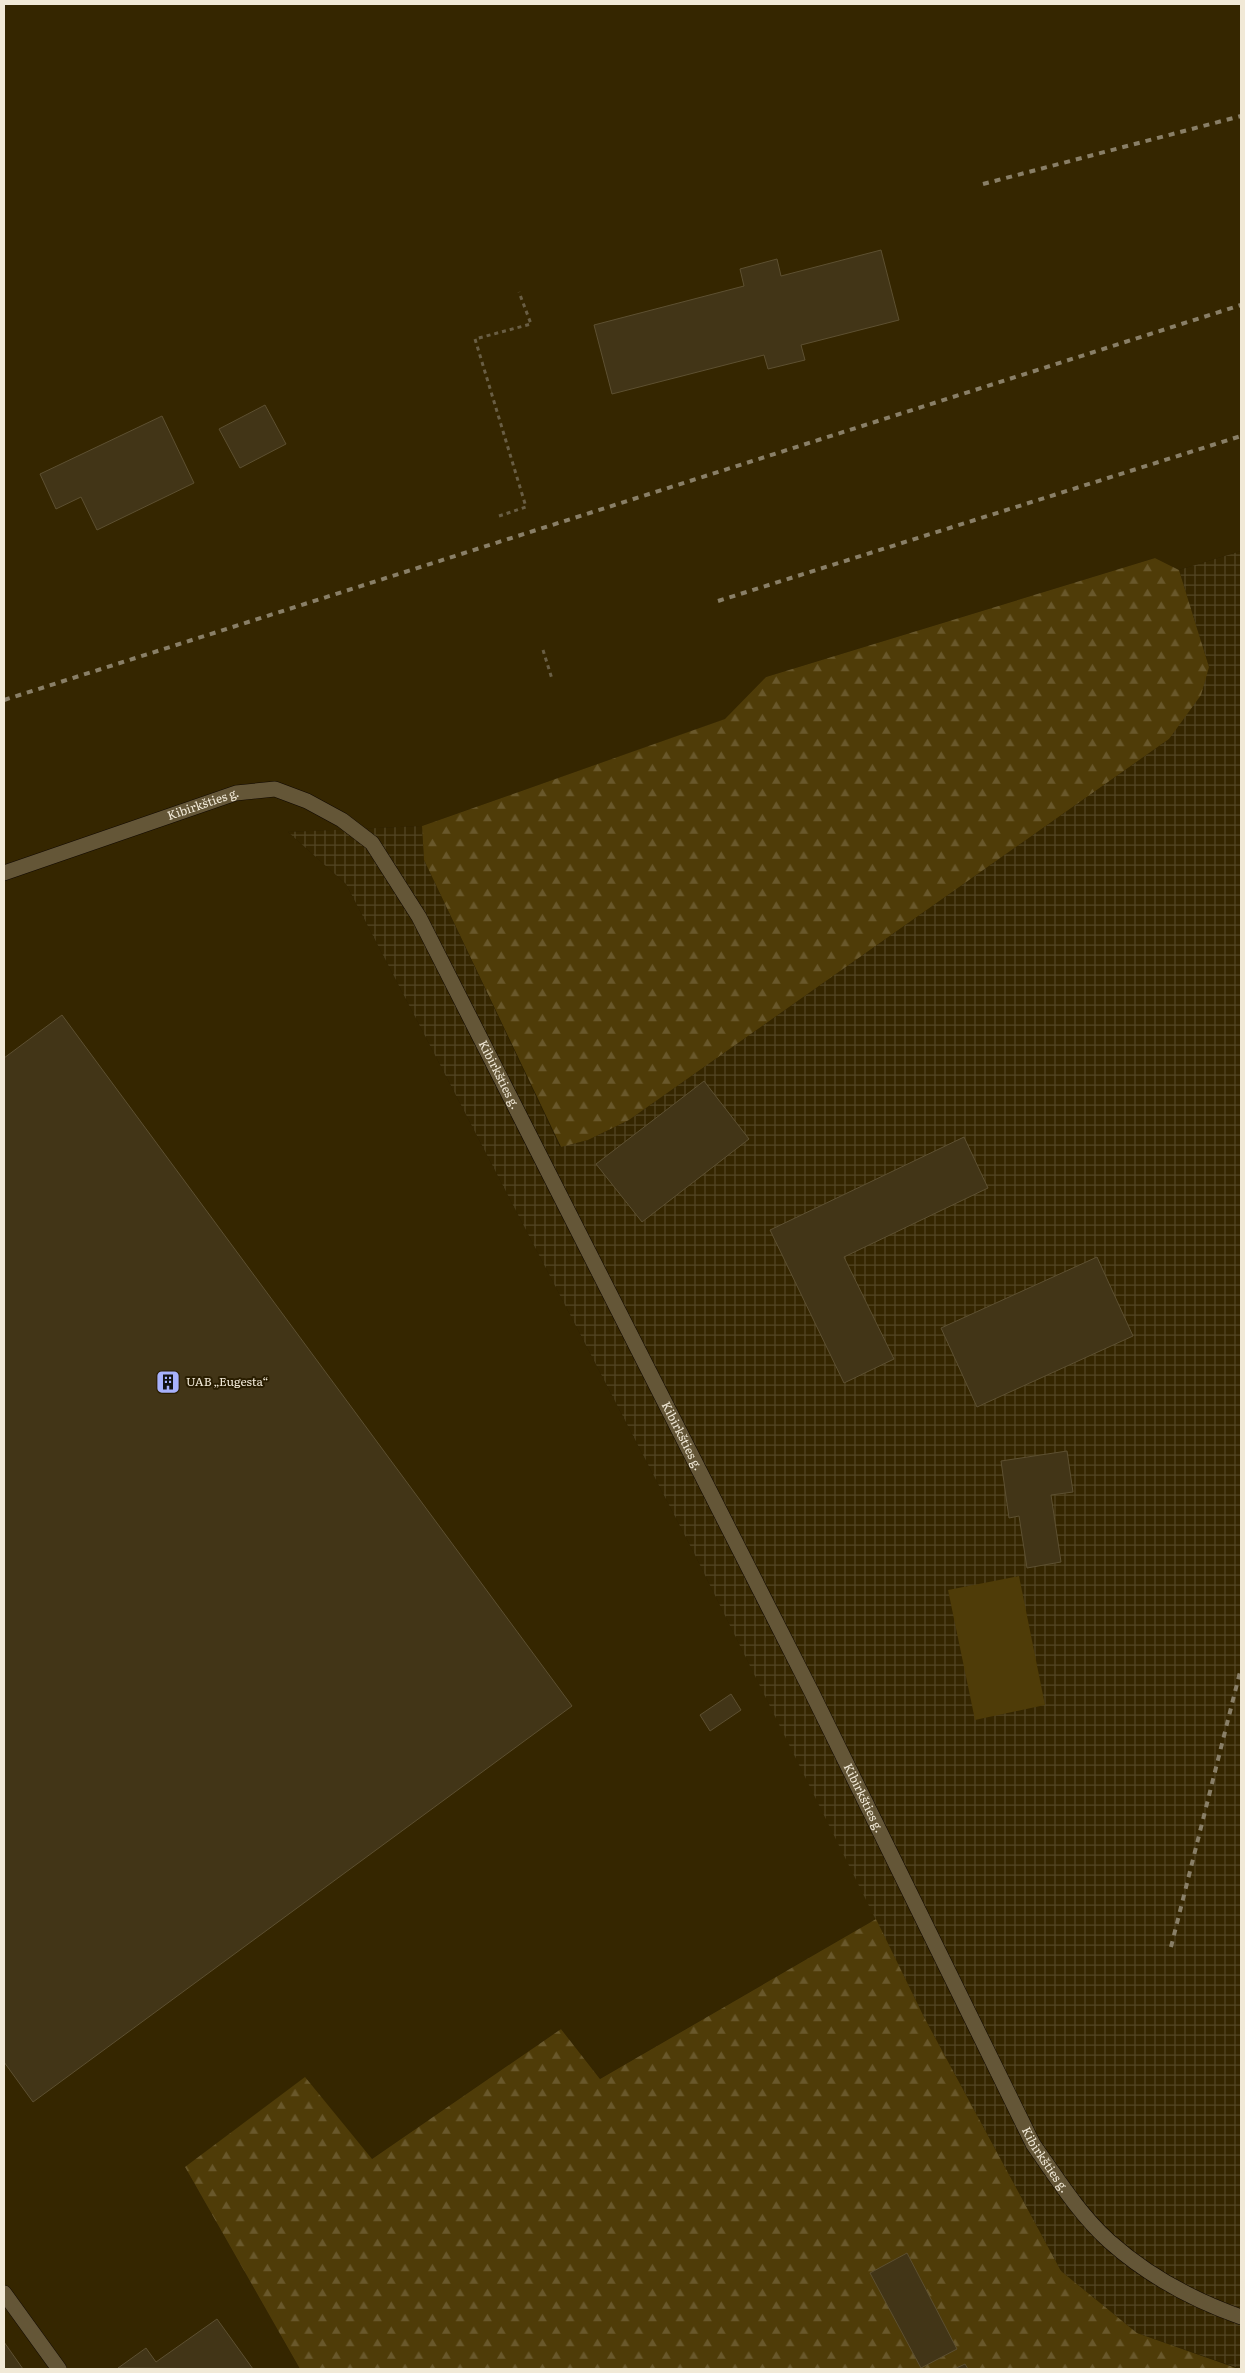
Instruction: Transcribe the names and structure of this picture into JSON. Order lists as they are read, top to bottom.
{
  "streets": {
    "street": ["Kibirkšties g."]
  },
  "places": {
    "building": ["UAB „Eugesta“"]
  }
}
